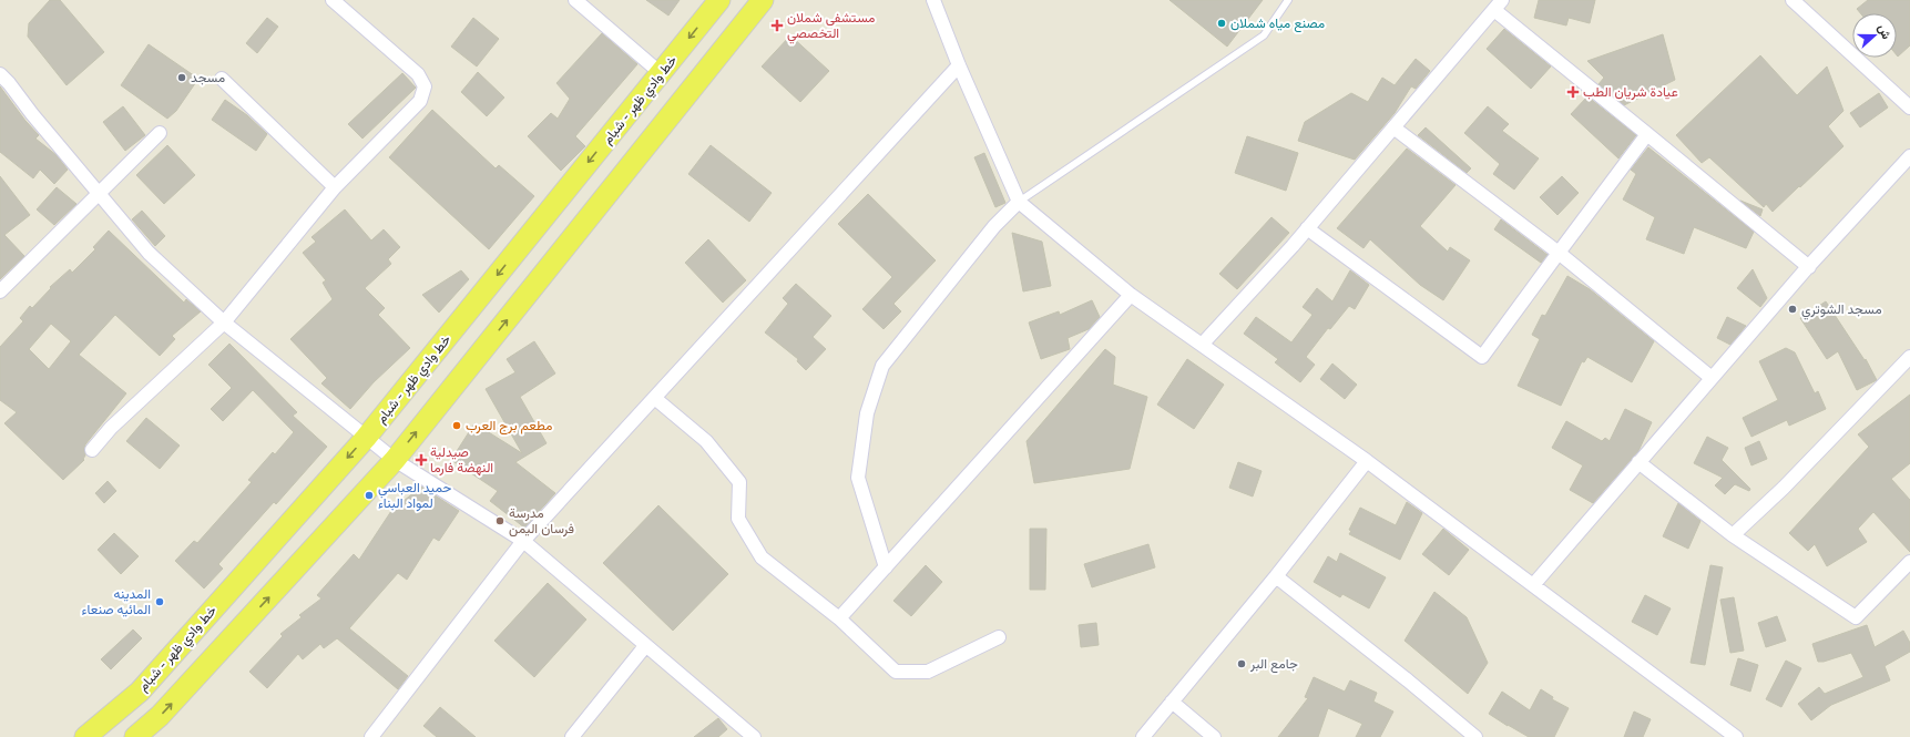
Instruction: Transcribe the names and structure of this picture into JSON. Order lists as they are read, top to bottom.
{
  "streets": {
    "main road": ["خط وادي ظهر - شبام"]
  },
  "places": {
    "other": [
      "مصنع مياه شملان",
      "مسجد",
      "مسجد الشوتري",
      "مطعم برج العرب",
      "حميد العباسي لمواد البناء",
      "مدرسة فرسان اليمن",
      "المدينه المائيه صنعاء",
      "جامع البر"
    ],
    "health": ["مستشفى شملان التخصصي", "عيادة شريان الطب", "صيدلية النهضة فارما"]
  },
  "north": "right"
}
